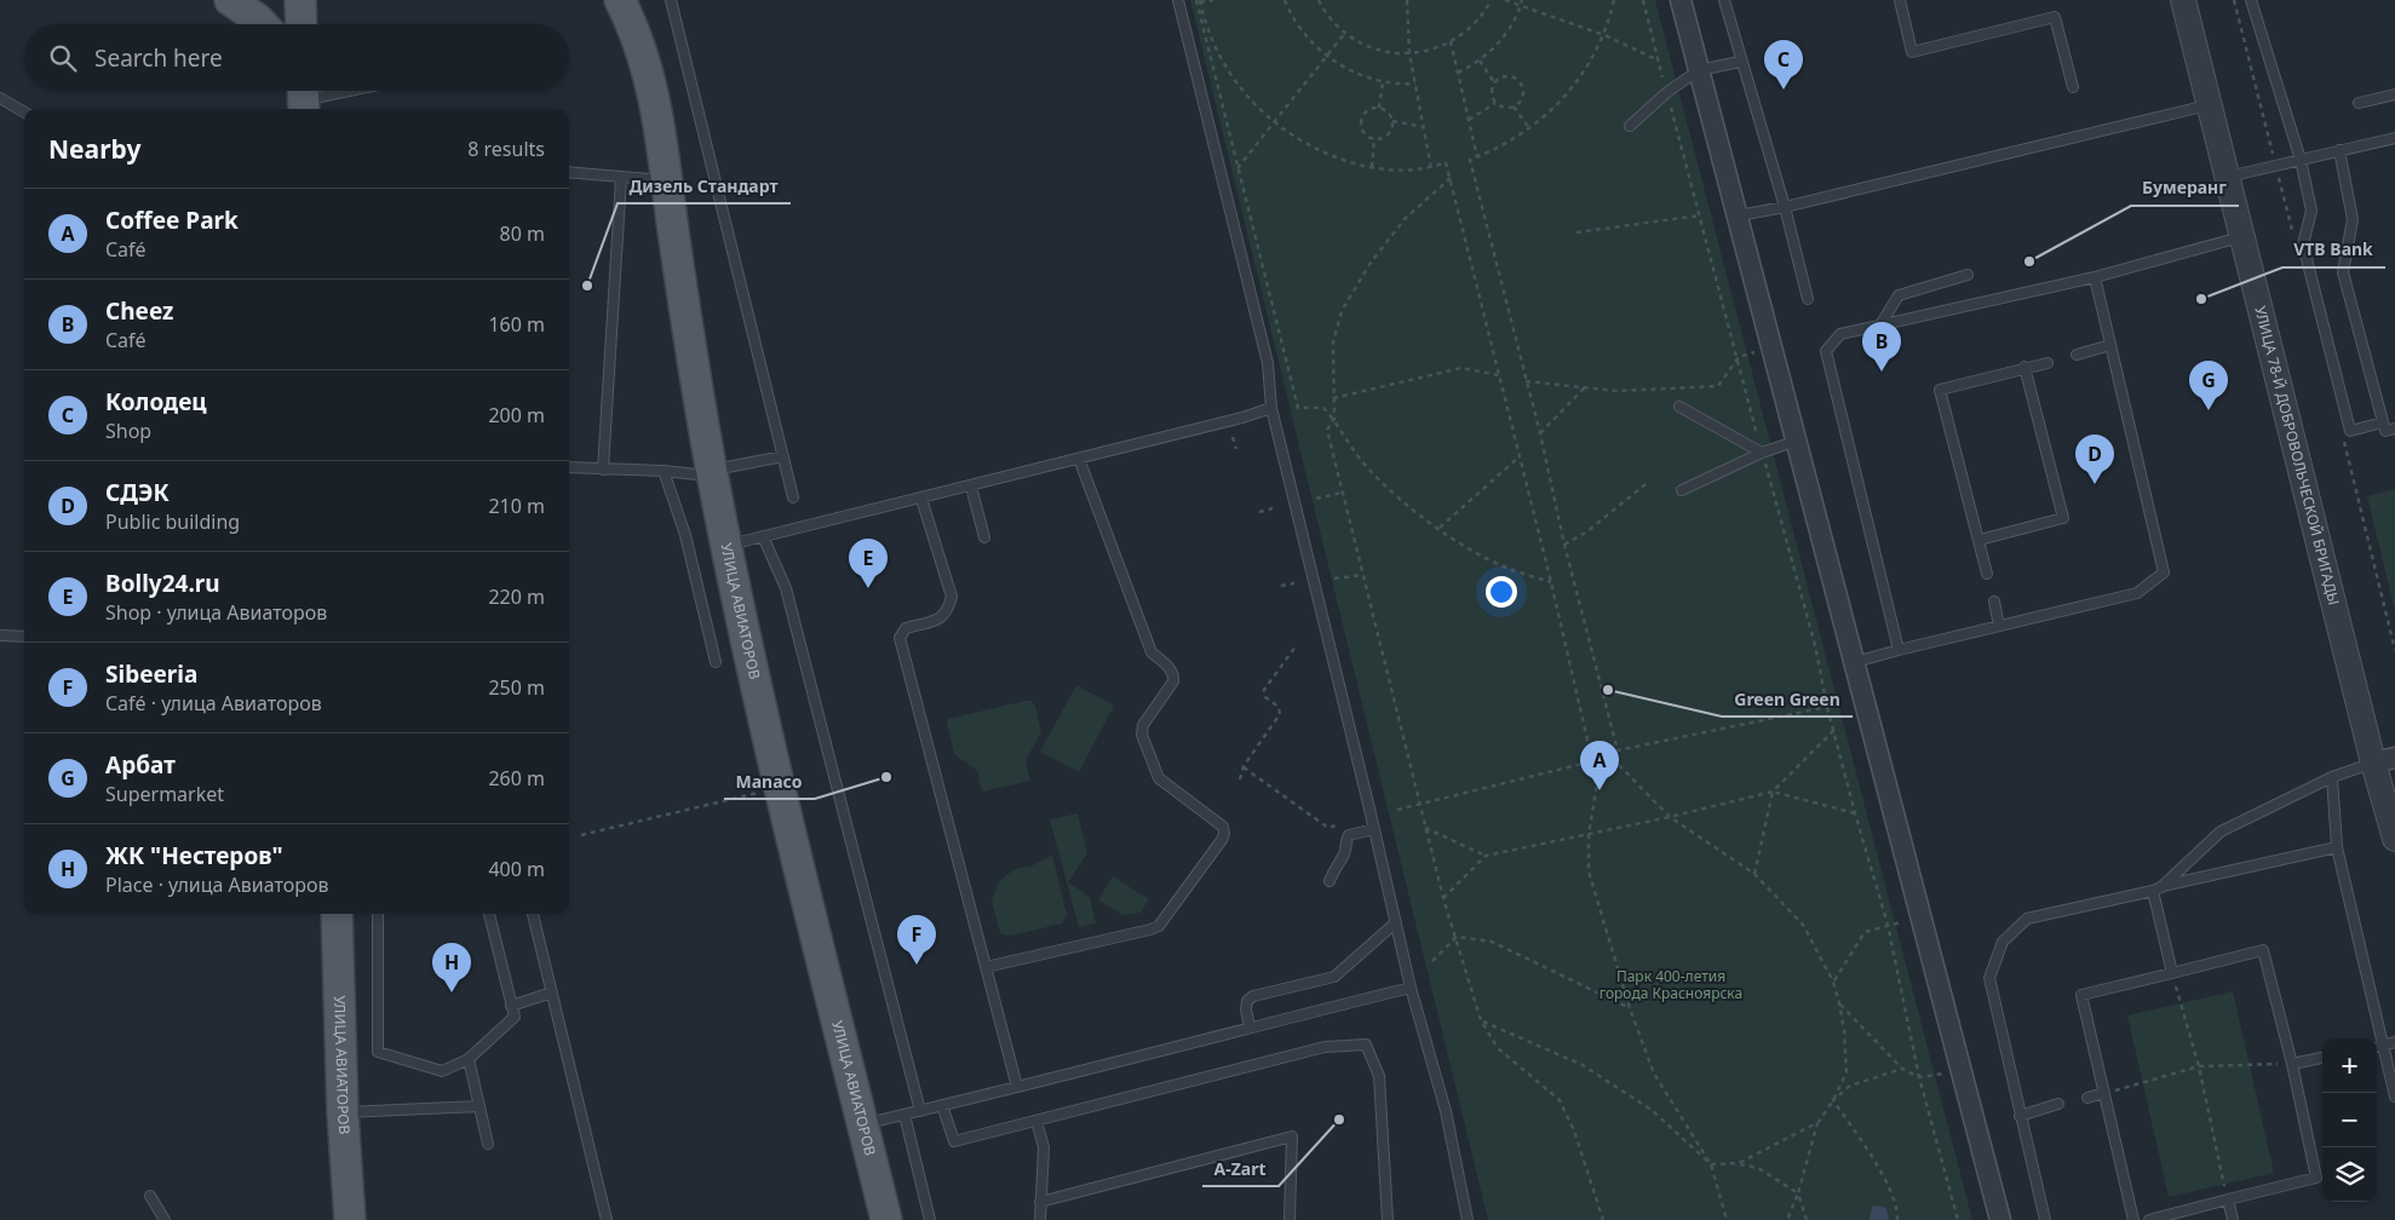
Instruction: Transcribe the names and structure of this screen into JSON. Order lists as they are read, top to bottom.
{
  "streets": {
    "main road": ["УЛИЦА АВИАТОРОВ"],
    "street": ["УЛИЦА 78-Й ДОБРОВОЛЬЧЕСКОЙ БРИГАДЫ"]
  },
  "parks": ["Парк 400-летия города Красноярска"],
  "places": [
    "Бумеранг",
    "Дизель Стандарт",
    "VTB Bank",
    "Green Green",
    "Manaco",
    "A-Zart"
  ],
  "page": {
    "search": "Search here",
    "pins": [
      "C",
      "B",
      "G",
      "D",
      "E",
      "A",
      "F",
      "H"
    ],
    "heading": ["Nearby", "8 results"],
    "list": [
      {
        "mark": "A",
        "name": "Coffee Park",
        "note": "Café",
        "value": "80 m"
      },
      {
        "mark": "B",
        "name": "Cheez",
        "note": "Café",
        "value": "160 m"
      },
      {
        "mark": "C",
        "name": "Колодец",
        "note": "Shop",
        "value": "200 m"
      },
      {
        "mark": "D",
        "name": "СДЭК",
        "note": "Public building",
        "value": "210 m"
      },
      {
        "mark": "E",
        "name": "Bolly24.ru",
        "note": "Shop · улица Авиаторов",
        "value": "220 m"
      },
      {
        "mark": "F",
        "name": "Sibeeria",
        "note": "Café · улица Авиаторов",
        "value": "250 m"
      },
      {
        "mark": "G",
        "name": "Арбат",
        "note": "Supermarket",
        "value": "260 m"
      },
      {
        "mark": "H",
        "name": "ЖК \"Нестеров\"",
        "note": "Place · улица Авиаторов",
        "value": "400 m"
      }
    ],
    "map_buttons": ["+", "−"]
  }
}
